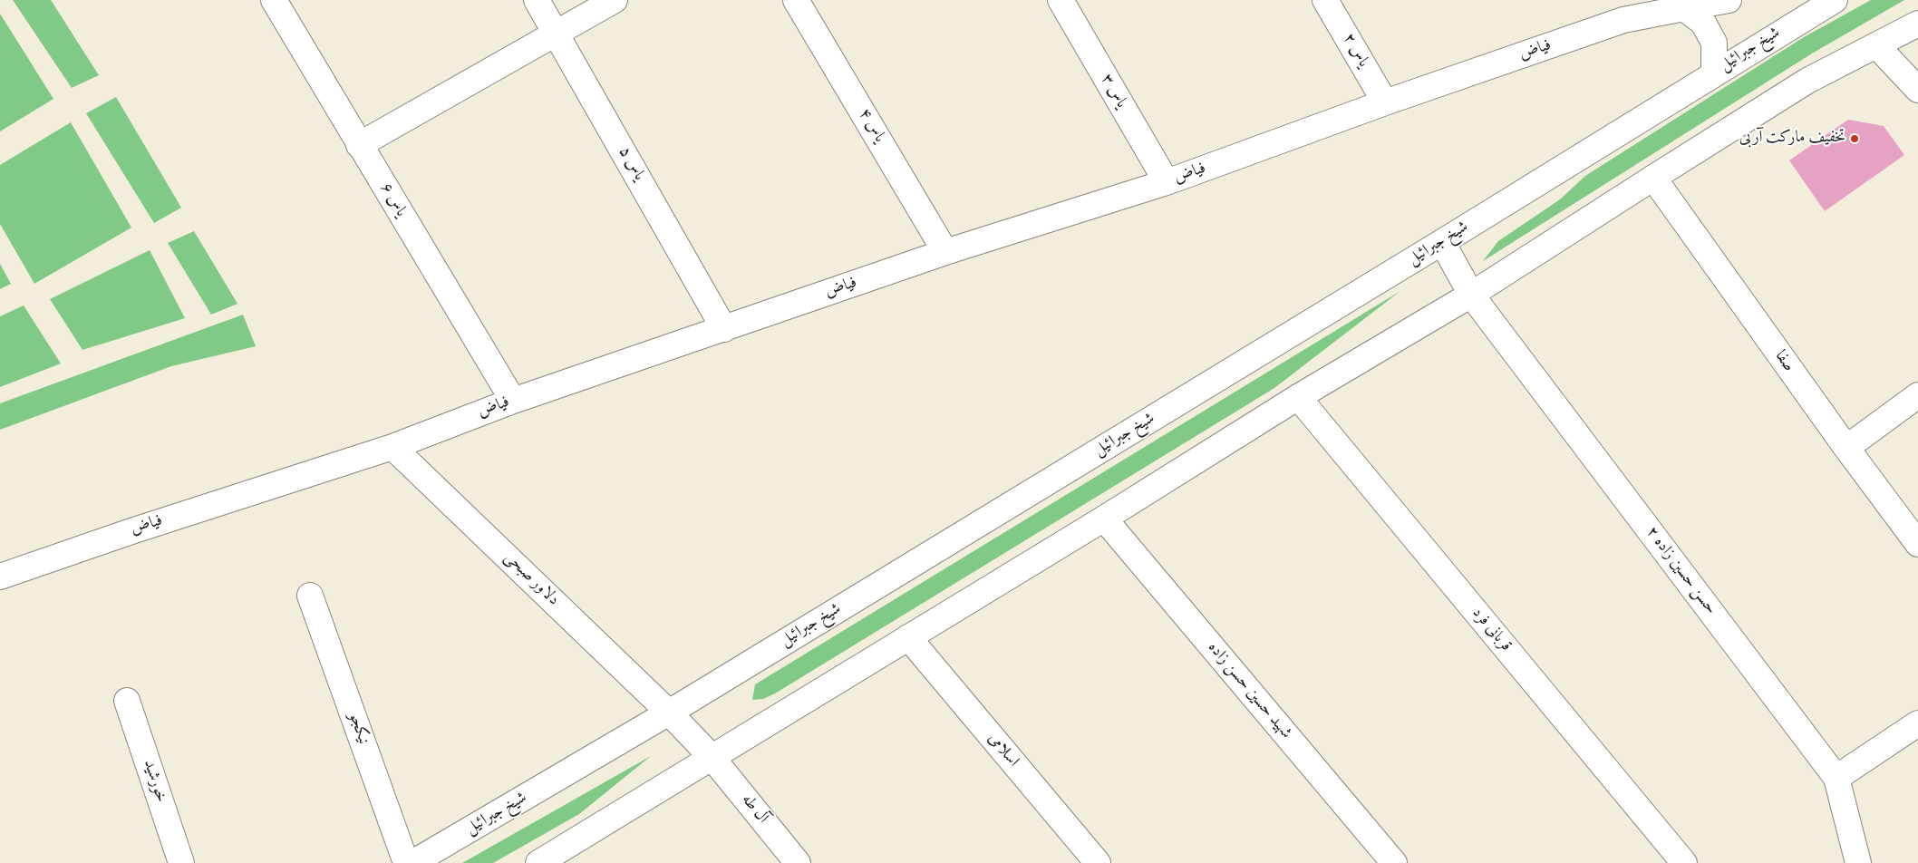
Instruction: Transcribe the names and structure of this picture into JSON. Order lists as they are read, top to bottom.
{
  "streets": {
    "street": [
      "شیخ جبرائیل",
      "یاس ۲",
      "فیاض",
      "یاس ۳",
      "یاس ۴",
      "یاس ۵",
      "یاس ۶",
      "صفا",
      "حسن حسین زاده ۲",
      "دلاور صبحی",
      "قربانی فرد",
      "شهید حسین حسن زاده",
      "نیکجو",
      "اسلامی",
      "خورشید",
      "آل طه"
    ]
  },
  "crossings": [
    ["شیخ جبرائیل", "حسن حسین زاده ۲"],
    ["شیخ جبرائیل", "دلاور صبحی"],
    ["یاس ۲", "فیاض"],
    ["فیاض", "یاس ۳"],
    ["فیاض", "یاس ۴"],
    ["فیاض", "یاس ۵"],
    ["فیاض", "یاس ۶"],
    ["فیاض", "دلاور صبحی"],
    ["دلاور صبحی", "آل طه"]
  ],
  "places": ["تخفیف مارکت آربی"]
}
